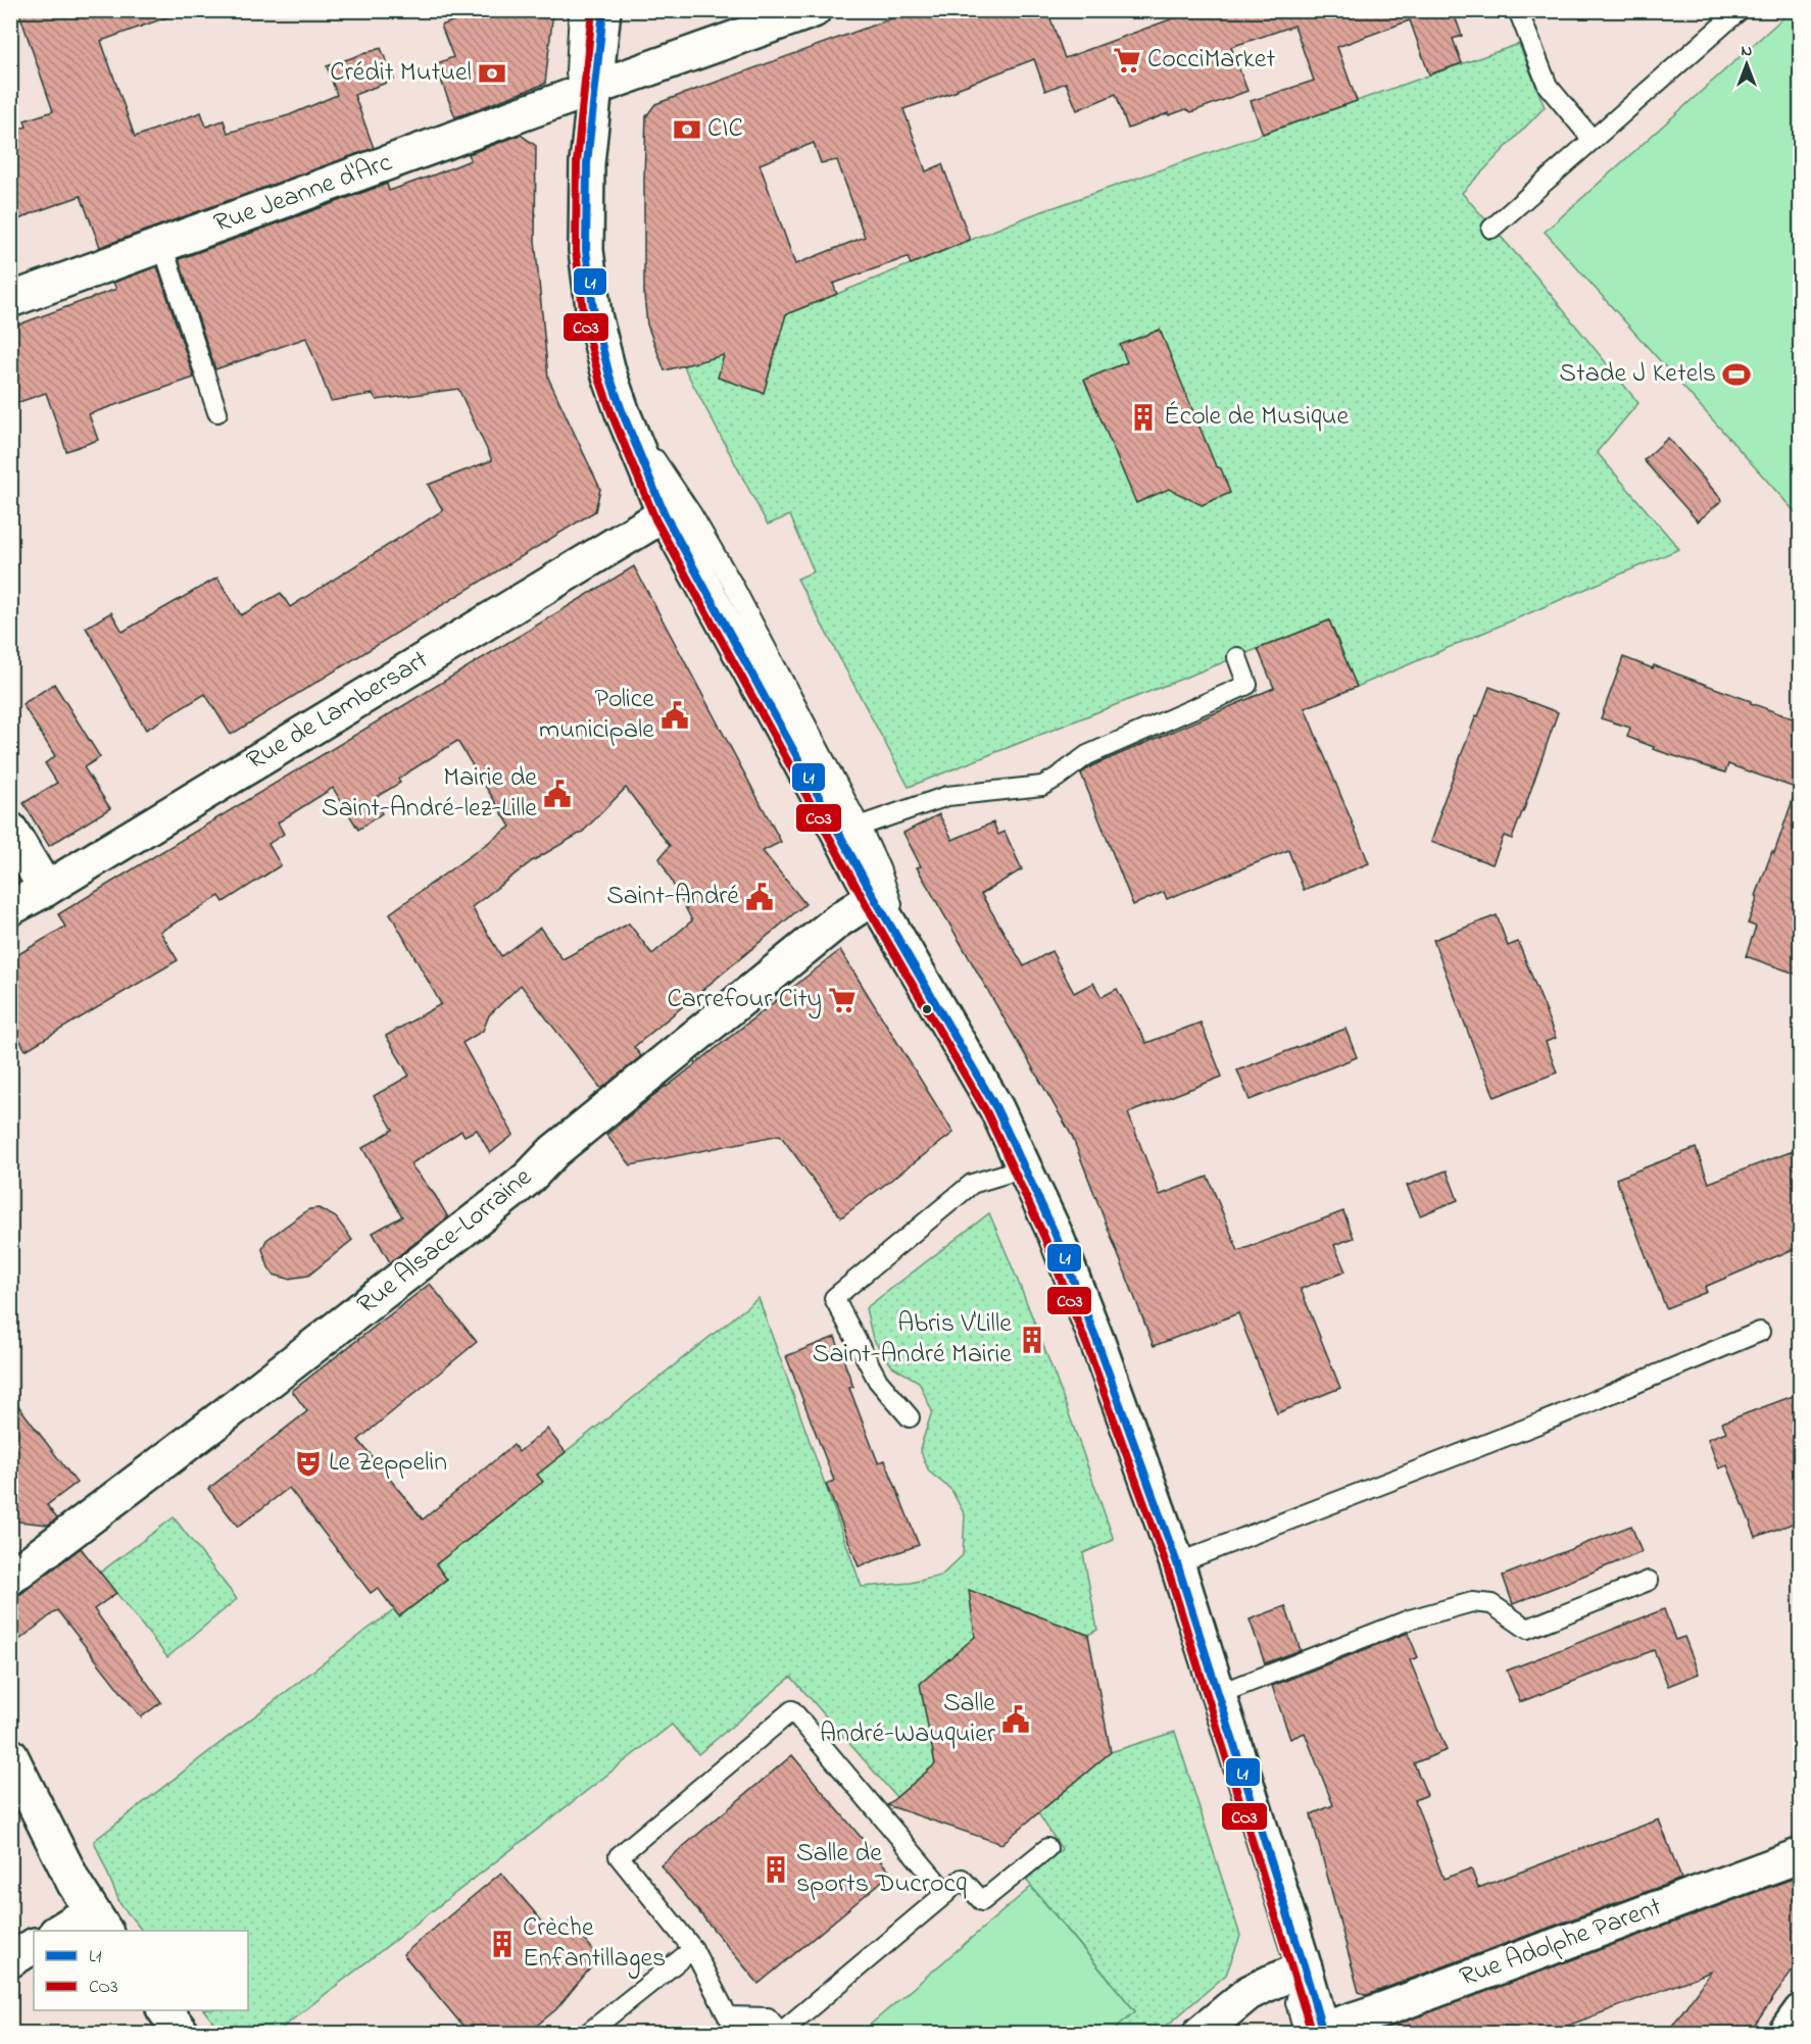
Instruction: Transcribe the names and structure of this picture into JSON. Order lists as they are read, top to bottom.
{
  "streets": {
    "street": [
      "Rue Jeanne d'Arc",
      "Rue de Lambersart",
      "Rue Alsace-Lorraine",
      "Rue Adolphe Parent"
    ]
  },
  "places": {
    "supermarket": ["CocciMarket", "Carrefour City"],
    "bank": ["Crédit Mutuel", "CIC"],
    "sports": ["Stade J Ketels"],
    "building": [
      "École de Musique",
      "Abris V'Lille Saint-André Mairie",
      "Salle de sports Ducrocq",
      "Crèche Enfantillages"
    ],
    "public building": [
      "Police municipale",
      "Mairie de Saint-André-lez-Lille",
      "Saint-André",
      "Salle André-Wauquier"
    ],
    "theatre": ["Le Zeppelin"]
  },
  "lines": ["transit line L1", "transit line CO3"],
  "legend": ["L1", "CO3"],
  "north": "top"
}
